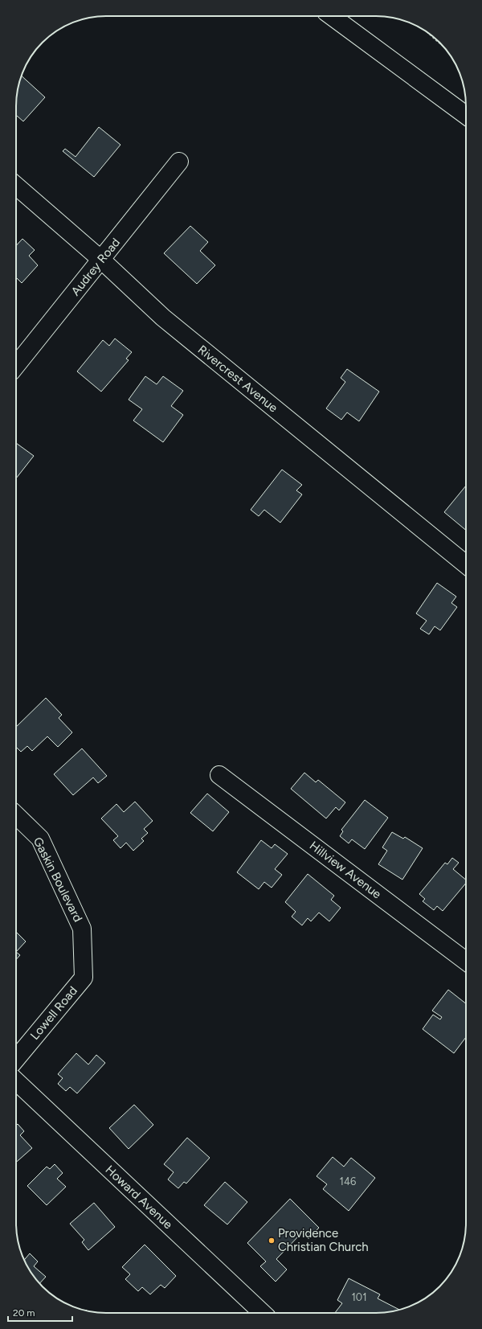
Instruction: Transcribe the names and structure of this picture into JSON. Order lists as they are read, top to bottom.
{
  "streets": {
    "street": [
      "Audrey Road",
      "Rivercrest Avenue",
      "Hillview Avenue",
      "Gaskin Boulevard",
      "Lowell Road",
      "Howard Avenue"
    ]
  },
  "crossings": [
    ["Audrey Road", "Rivercrest Avenue"],
    ["Gaskin Boulevard", "Lowell Road"]
  ],
  "places": ["Providence Christian Church"],
  "house_numbers": ["146", "101"],
  "scale_bar": "20 m"
}
